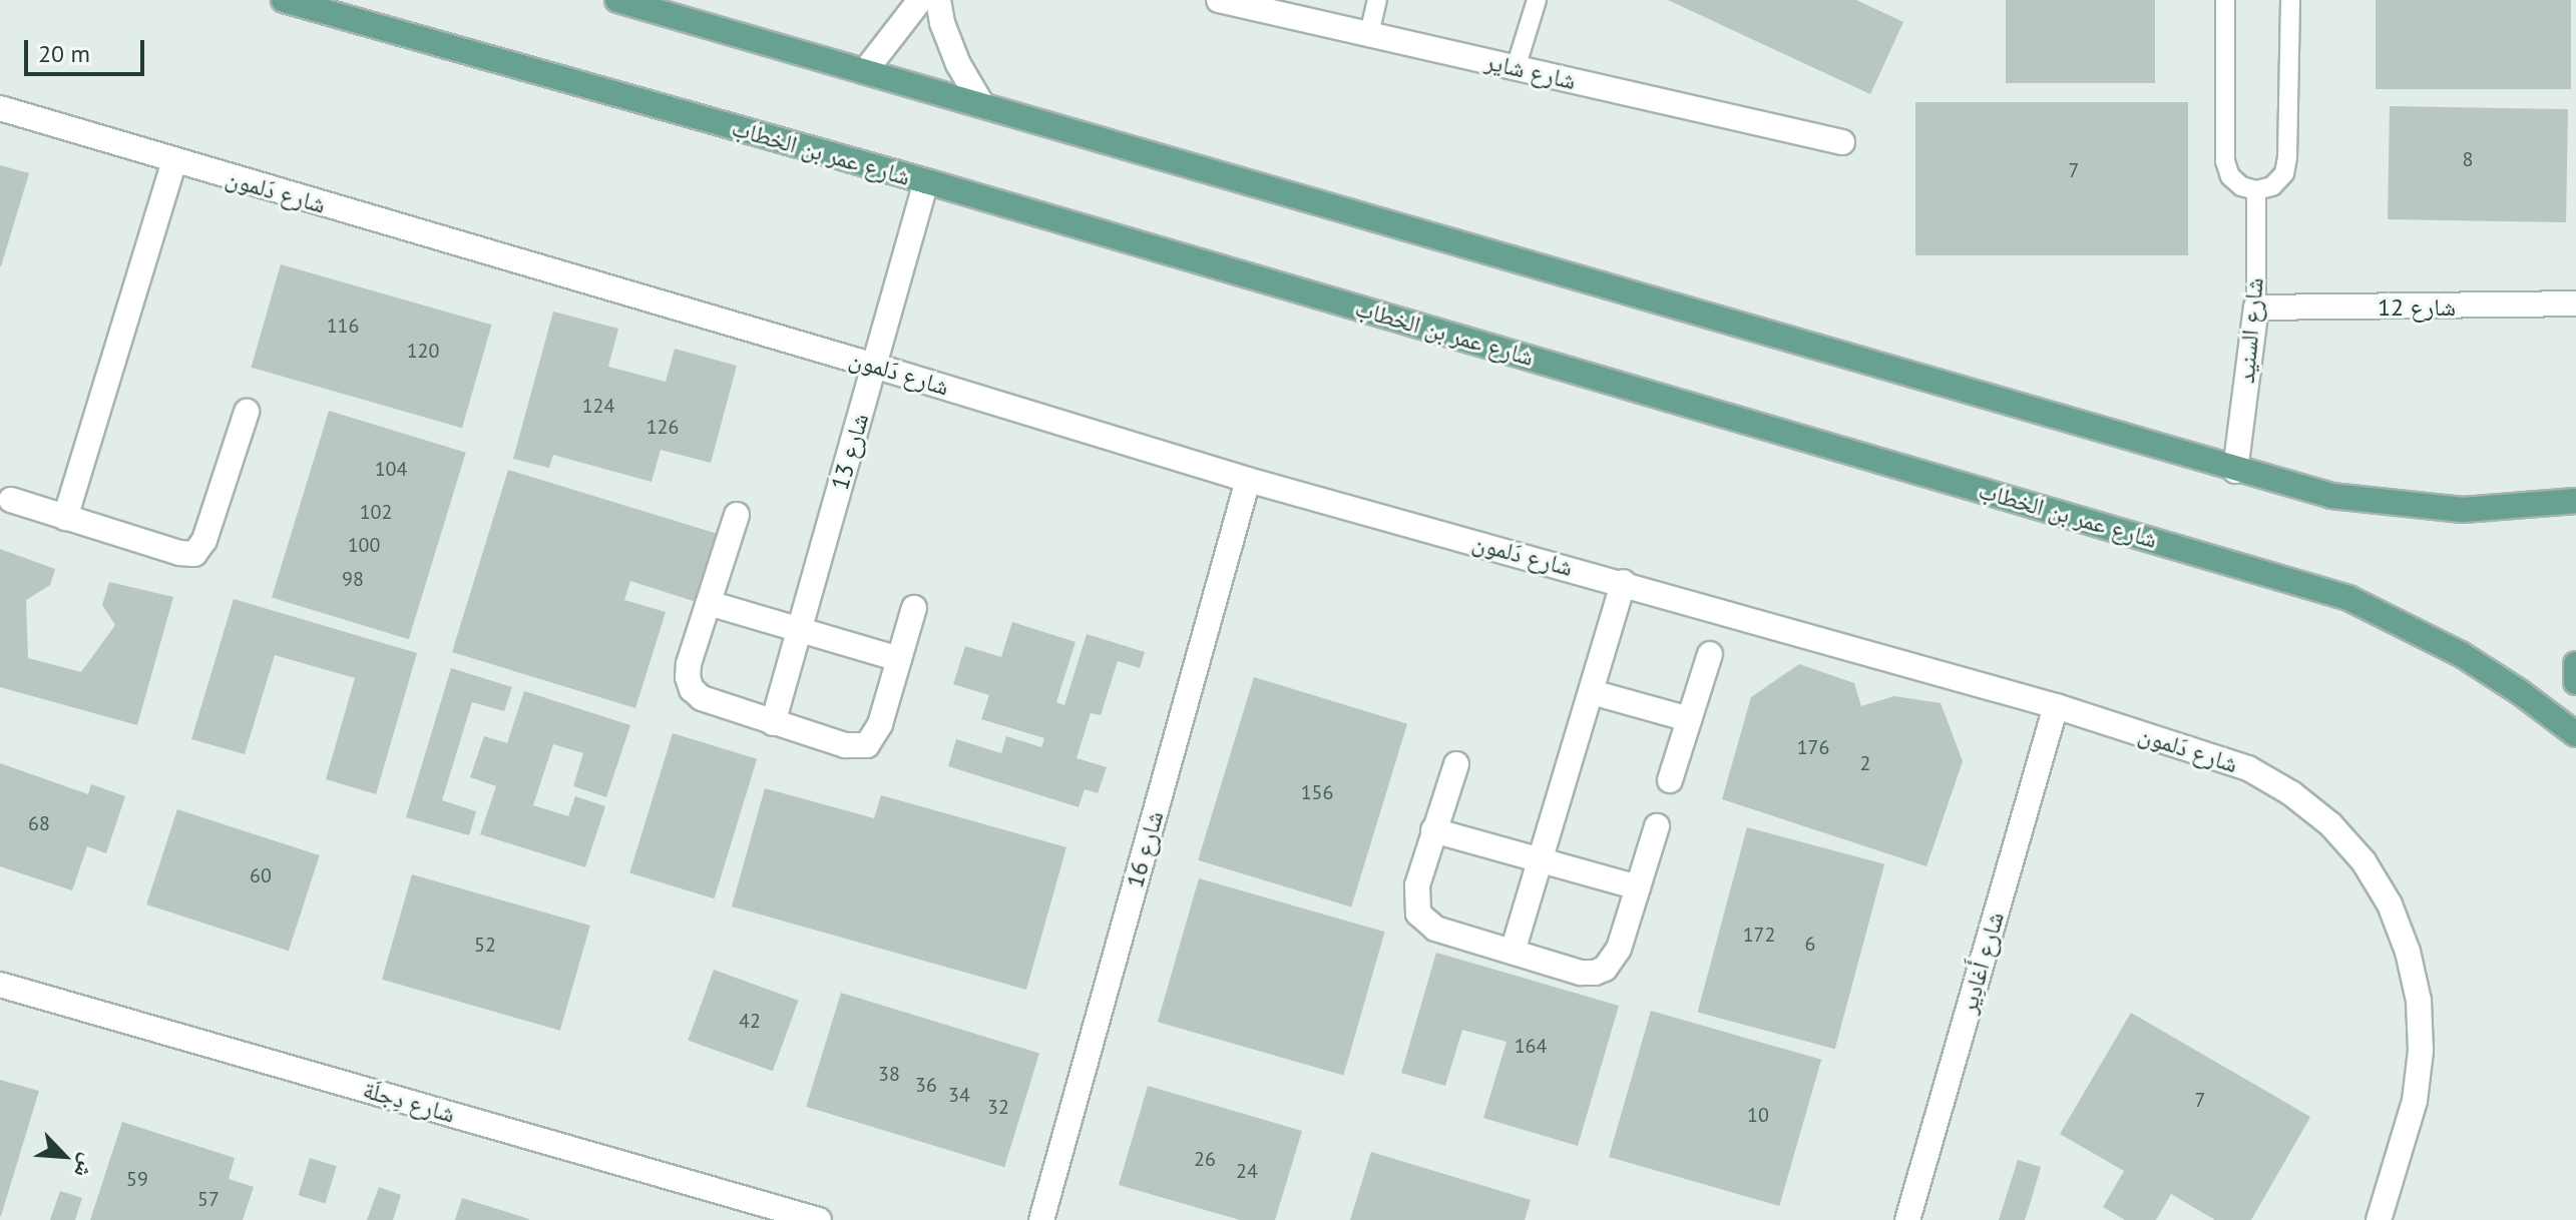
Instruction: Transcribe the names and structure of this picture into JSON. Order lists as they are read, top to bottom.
{
  "streets": {
    "main road": ["شارع عمر بن الخطاب"],
    "street": [
      "شارع شاير",
      "شارع دَلمون",
      "شارع 12",
      "شارع السنيد",
      "شارع 13",
      "شارع 16",
      "شارع أَغادِير",
      "شارع دِجلَة"
    ]
  },
  "crossings": [
    ["شارع عمر بن الخطاب", "شارع 13"],
    ["شارع دَلمون", "شارع 13"],
    ["شارع دَلمون", "شارع 16"],
    ["شارع دَلمون", "شارع أَغادِير"],
    ["شارع 12", "شارع السنيد"]
  ],
  "house_numbers": [
    "8",
    "7",
    "116",
    "120",
    "124",
    "126",
    "104",
    "102",
    "100",
    "98",
    "176",
    "2",
    "156",
    "68",
    "60",
    "172",
    "6",
    "52",
    "42",
    "164",
    "38",
    "36",
    "34",
    "7",
    "32",
    "10",
    "26",
    "24",
    "59",
    "57"
  ],
  "scale_bar": "20 m",
  "north": "bottom right"
}
